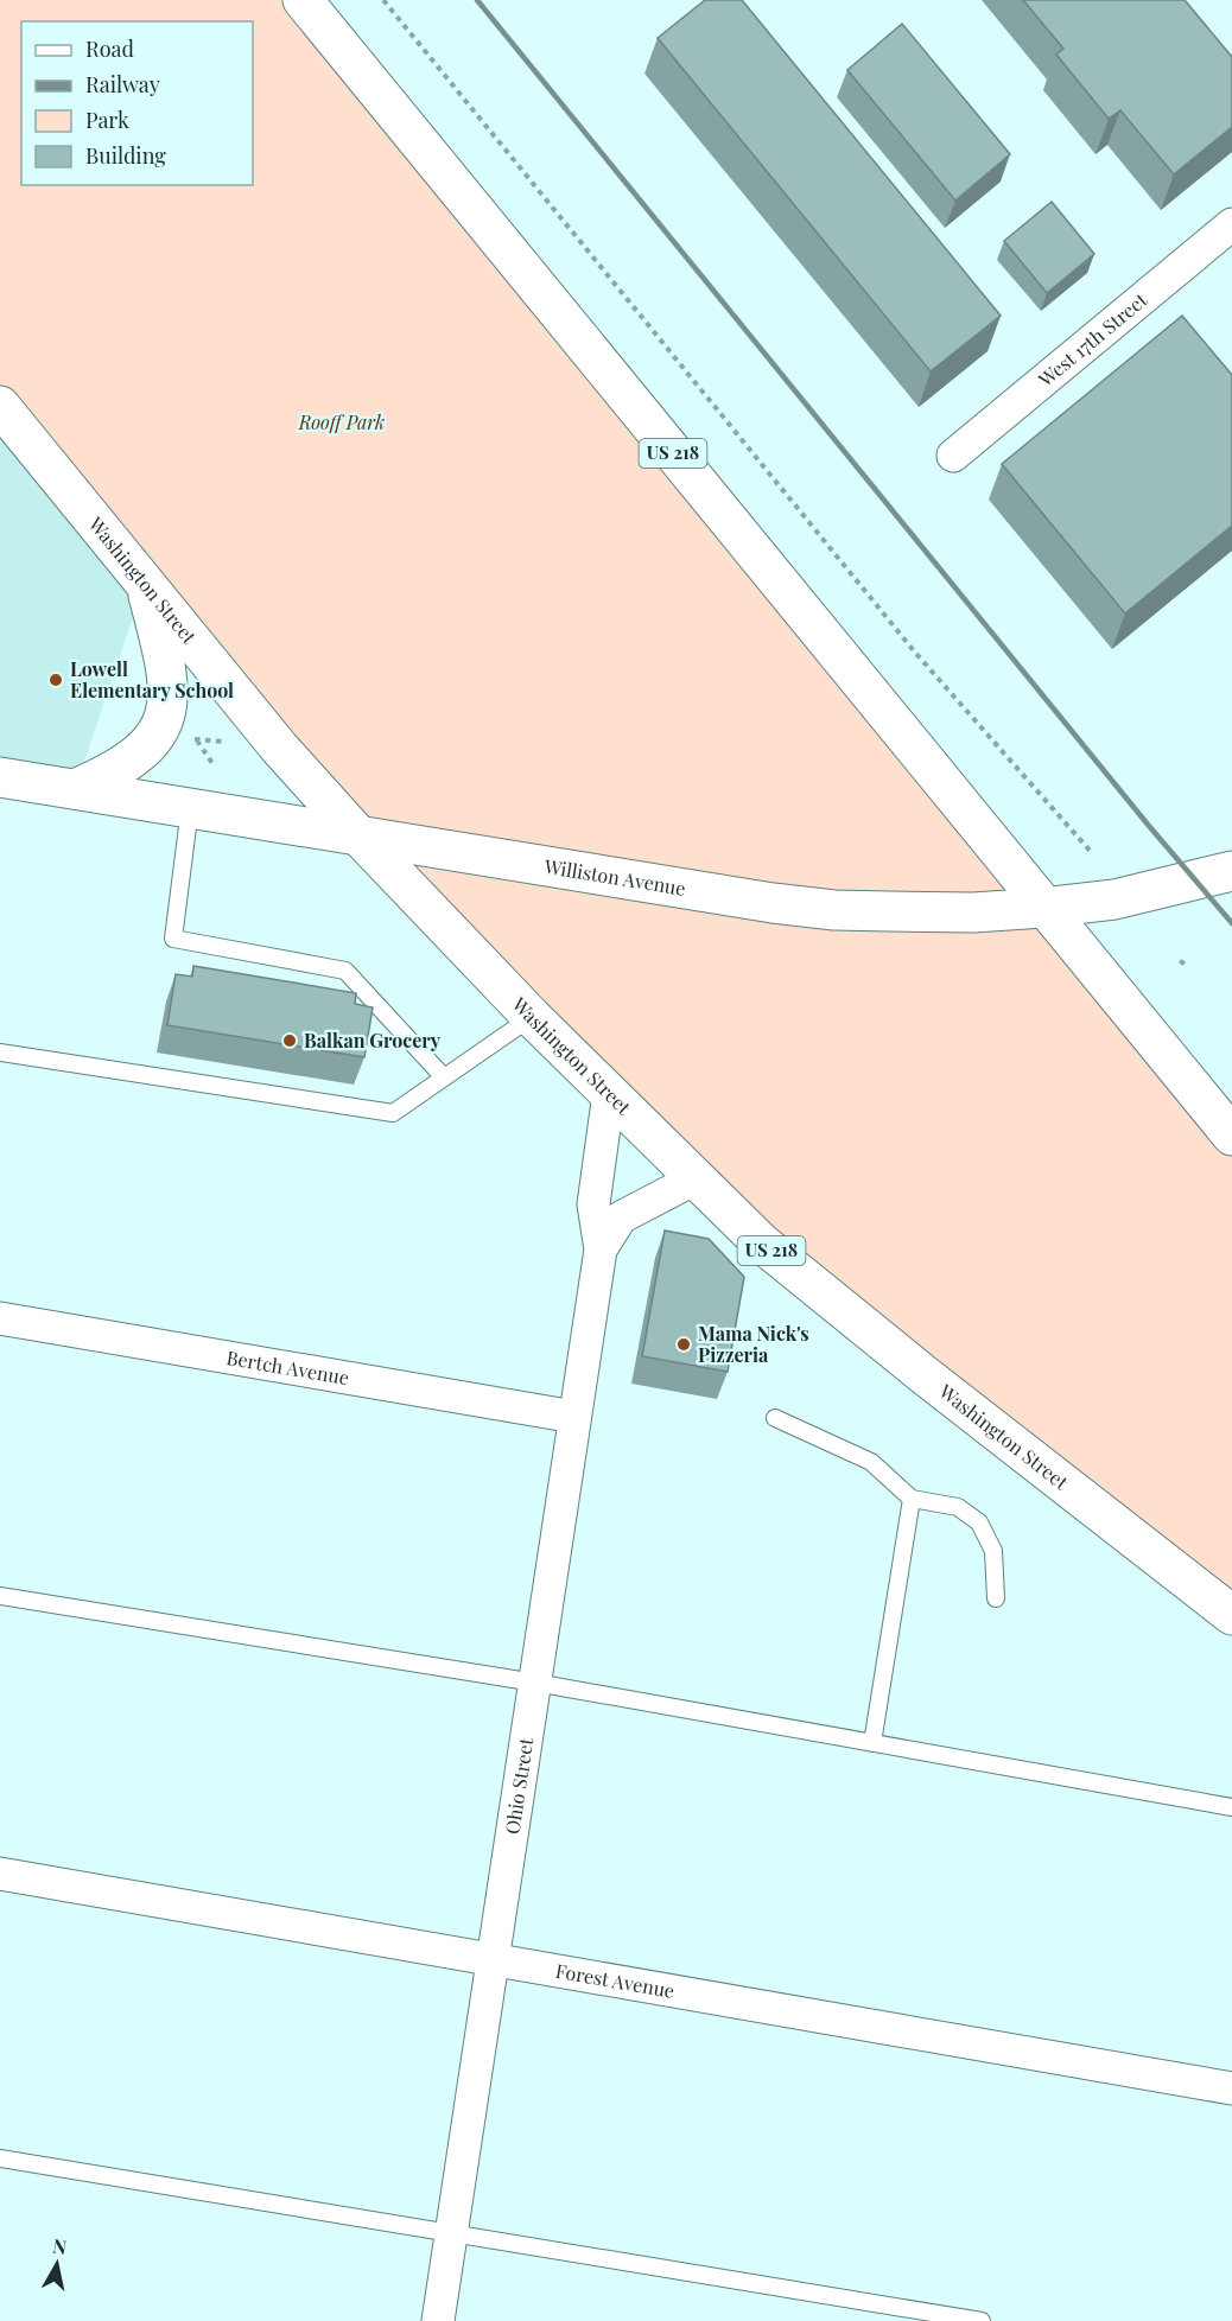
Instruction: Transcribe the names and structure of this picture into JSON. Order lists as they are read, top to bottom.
{
  "streets": {
    "main road": ["US 218", "Washington Street", "Williston Avenue"],
    "street": [
      "West 17th Street",
      "Bertch Avenue",
      "Ohio Street",
      "Forest Avenue"
    ]
  },
  "crossings": [
    ["US 218", "Williston Avenue"],
    ["Washington Street", "Williston Avenue"],
    ["Washington Street", "Ohio Street"],
    ["Bertch Avenue", "Ohio Street"],
    ["Ohio Street", "Forest Avenue"]
  ],
  "parks": ["Rooff Park"],
  "places": ["Lowell Elementary School", "Balkan Grocery", "Mama Nick's Pizzeria"],
  "legend": [
    "Road",
    "Railway",
    "Park",
    "Building"
  ],
  "north": "top"
}
